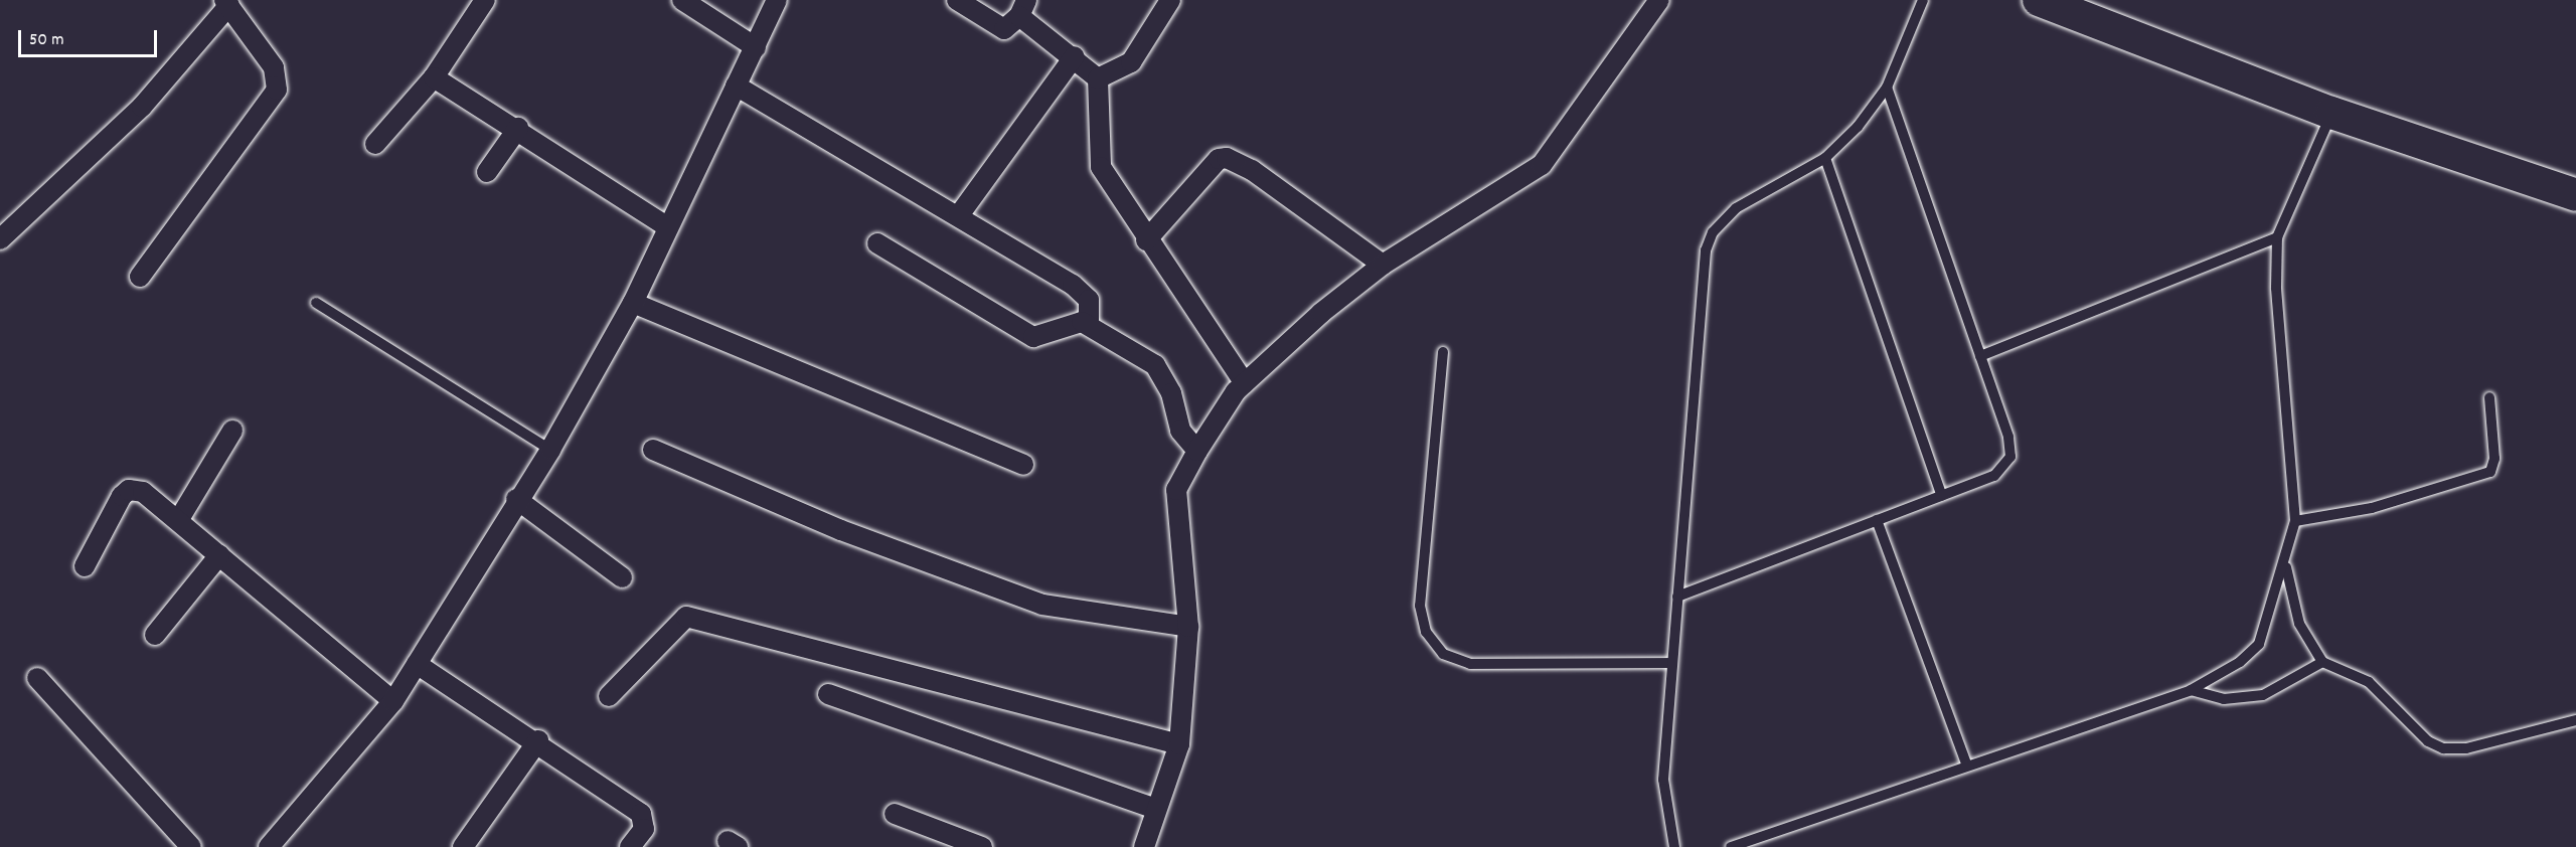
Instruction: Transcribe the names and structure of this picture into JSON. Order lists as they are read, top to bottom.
{
  "scale_bar": "50 m"
}
